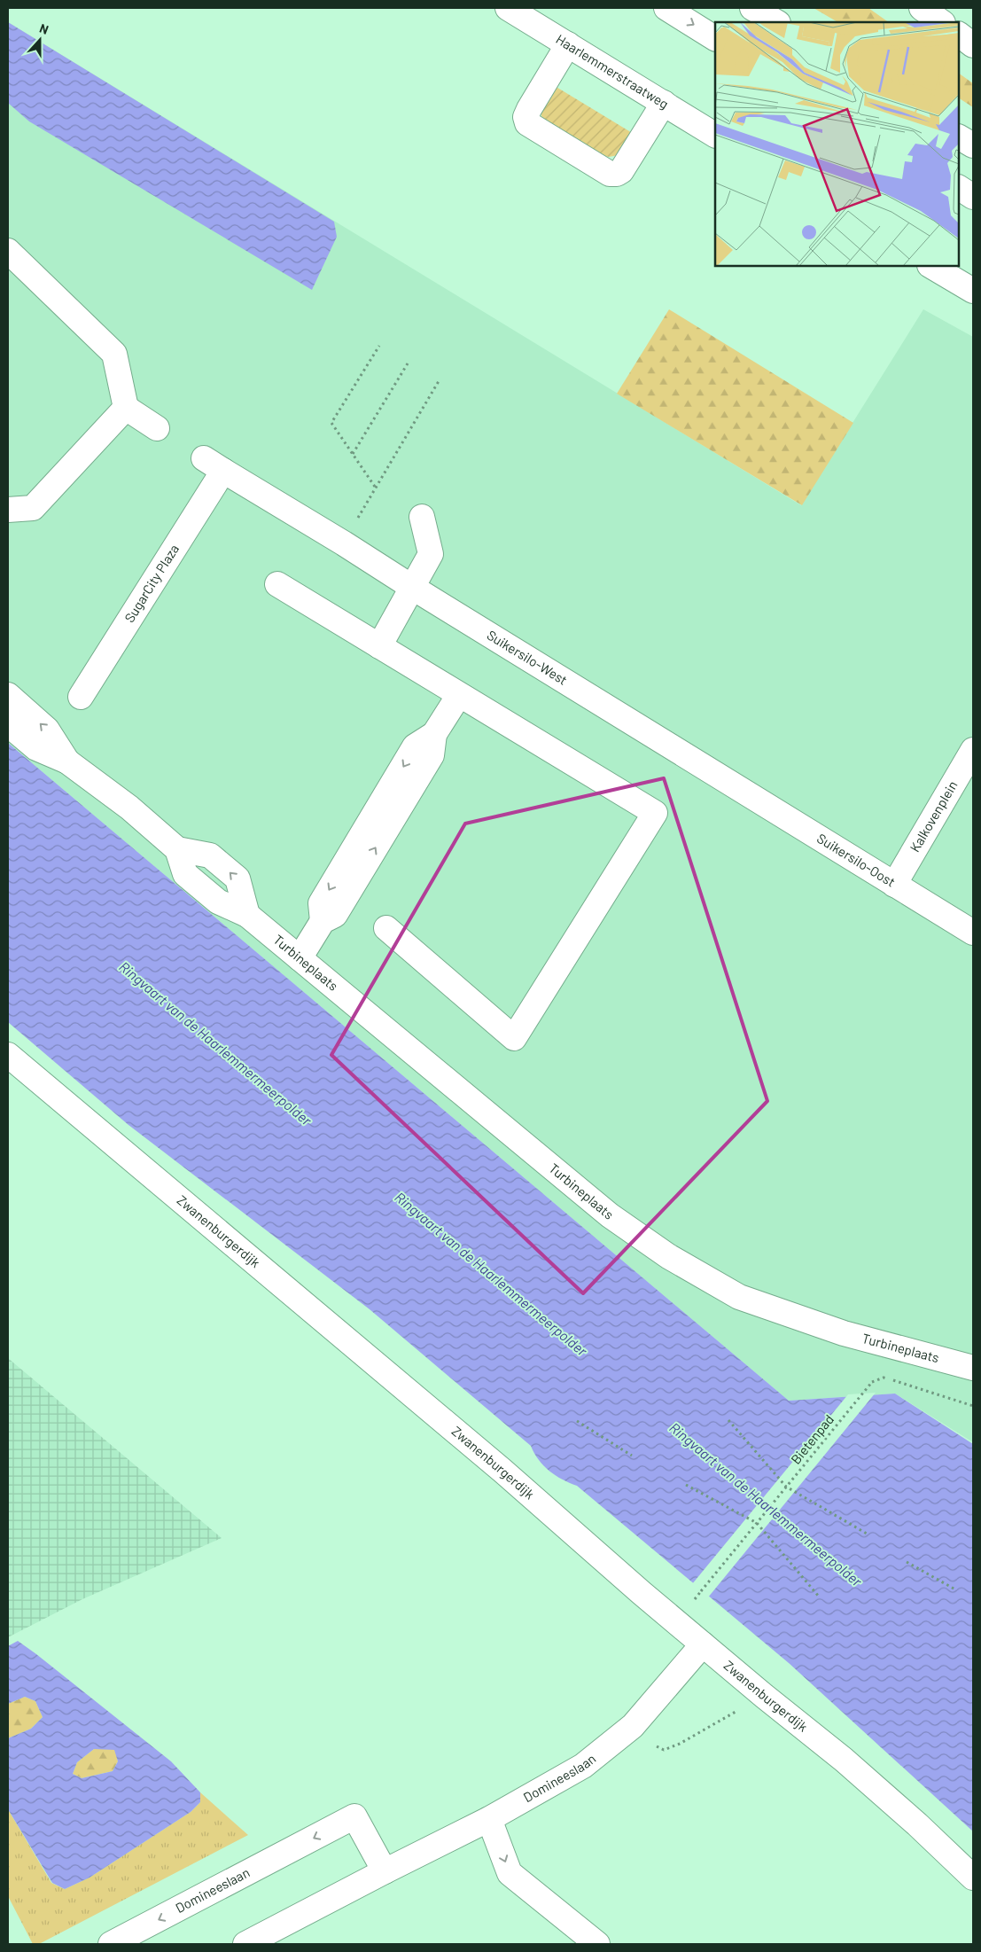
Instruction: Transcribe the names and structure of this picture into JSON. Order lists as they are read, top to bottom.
{
  "streets": {
    "main road": [
      "Haarlemmerstraatweg",
      "SugarCity Plaza",
      "Suikersilo-West",
      "Kalkovenplein",
      "Suikersilo-Oost",
      "Turbineplaats",
      "Zwanenburgerdijk",
      "Domineeslaan"
    ],
    "path": ["Bietenpad"]
  },
  "crossings": [
    ["SugarCity Plaza", "Suikersilo-West"],
    ["Suikersilo-West", "Suikersilo-Oost"],
    ["Kalkovenplein", "Suikersilo-Oost"],
    ["Zwanenburgerdijk", "Domineeslaan"]
  ],
  "water": ["Ringvaart van de Haarlemmermeerpolder"],
  "north": "top"
}
